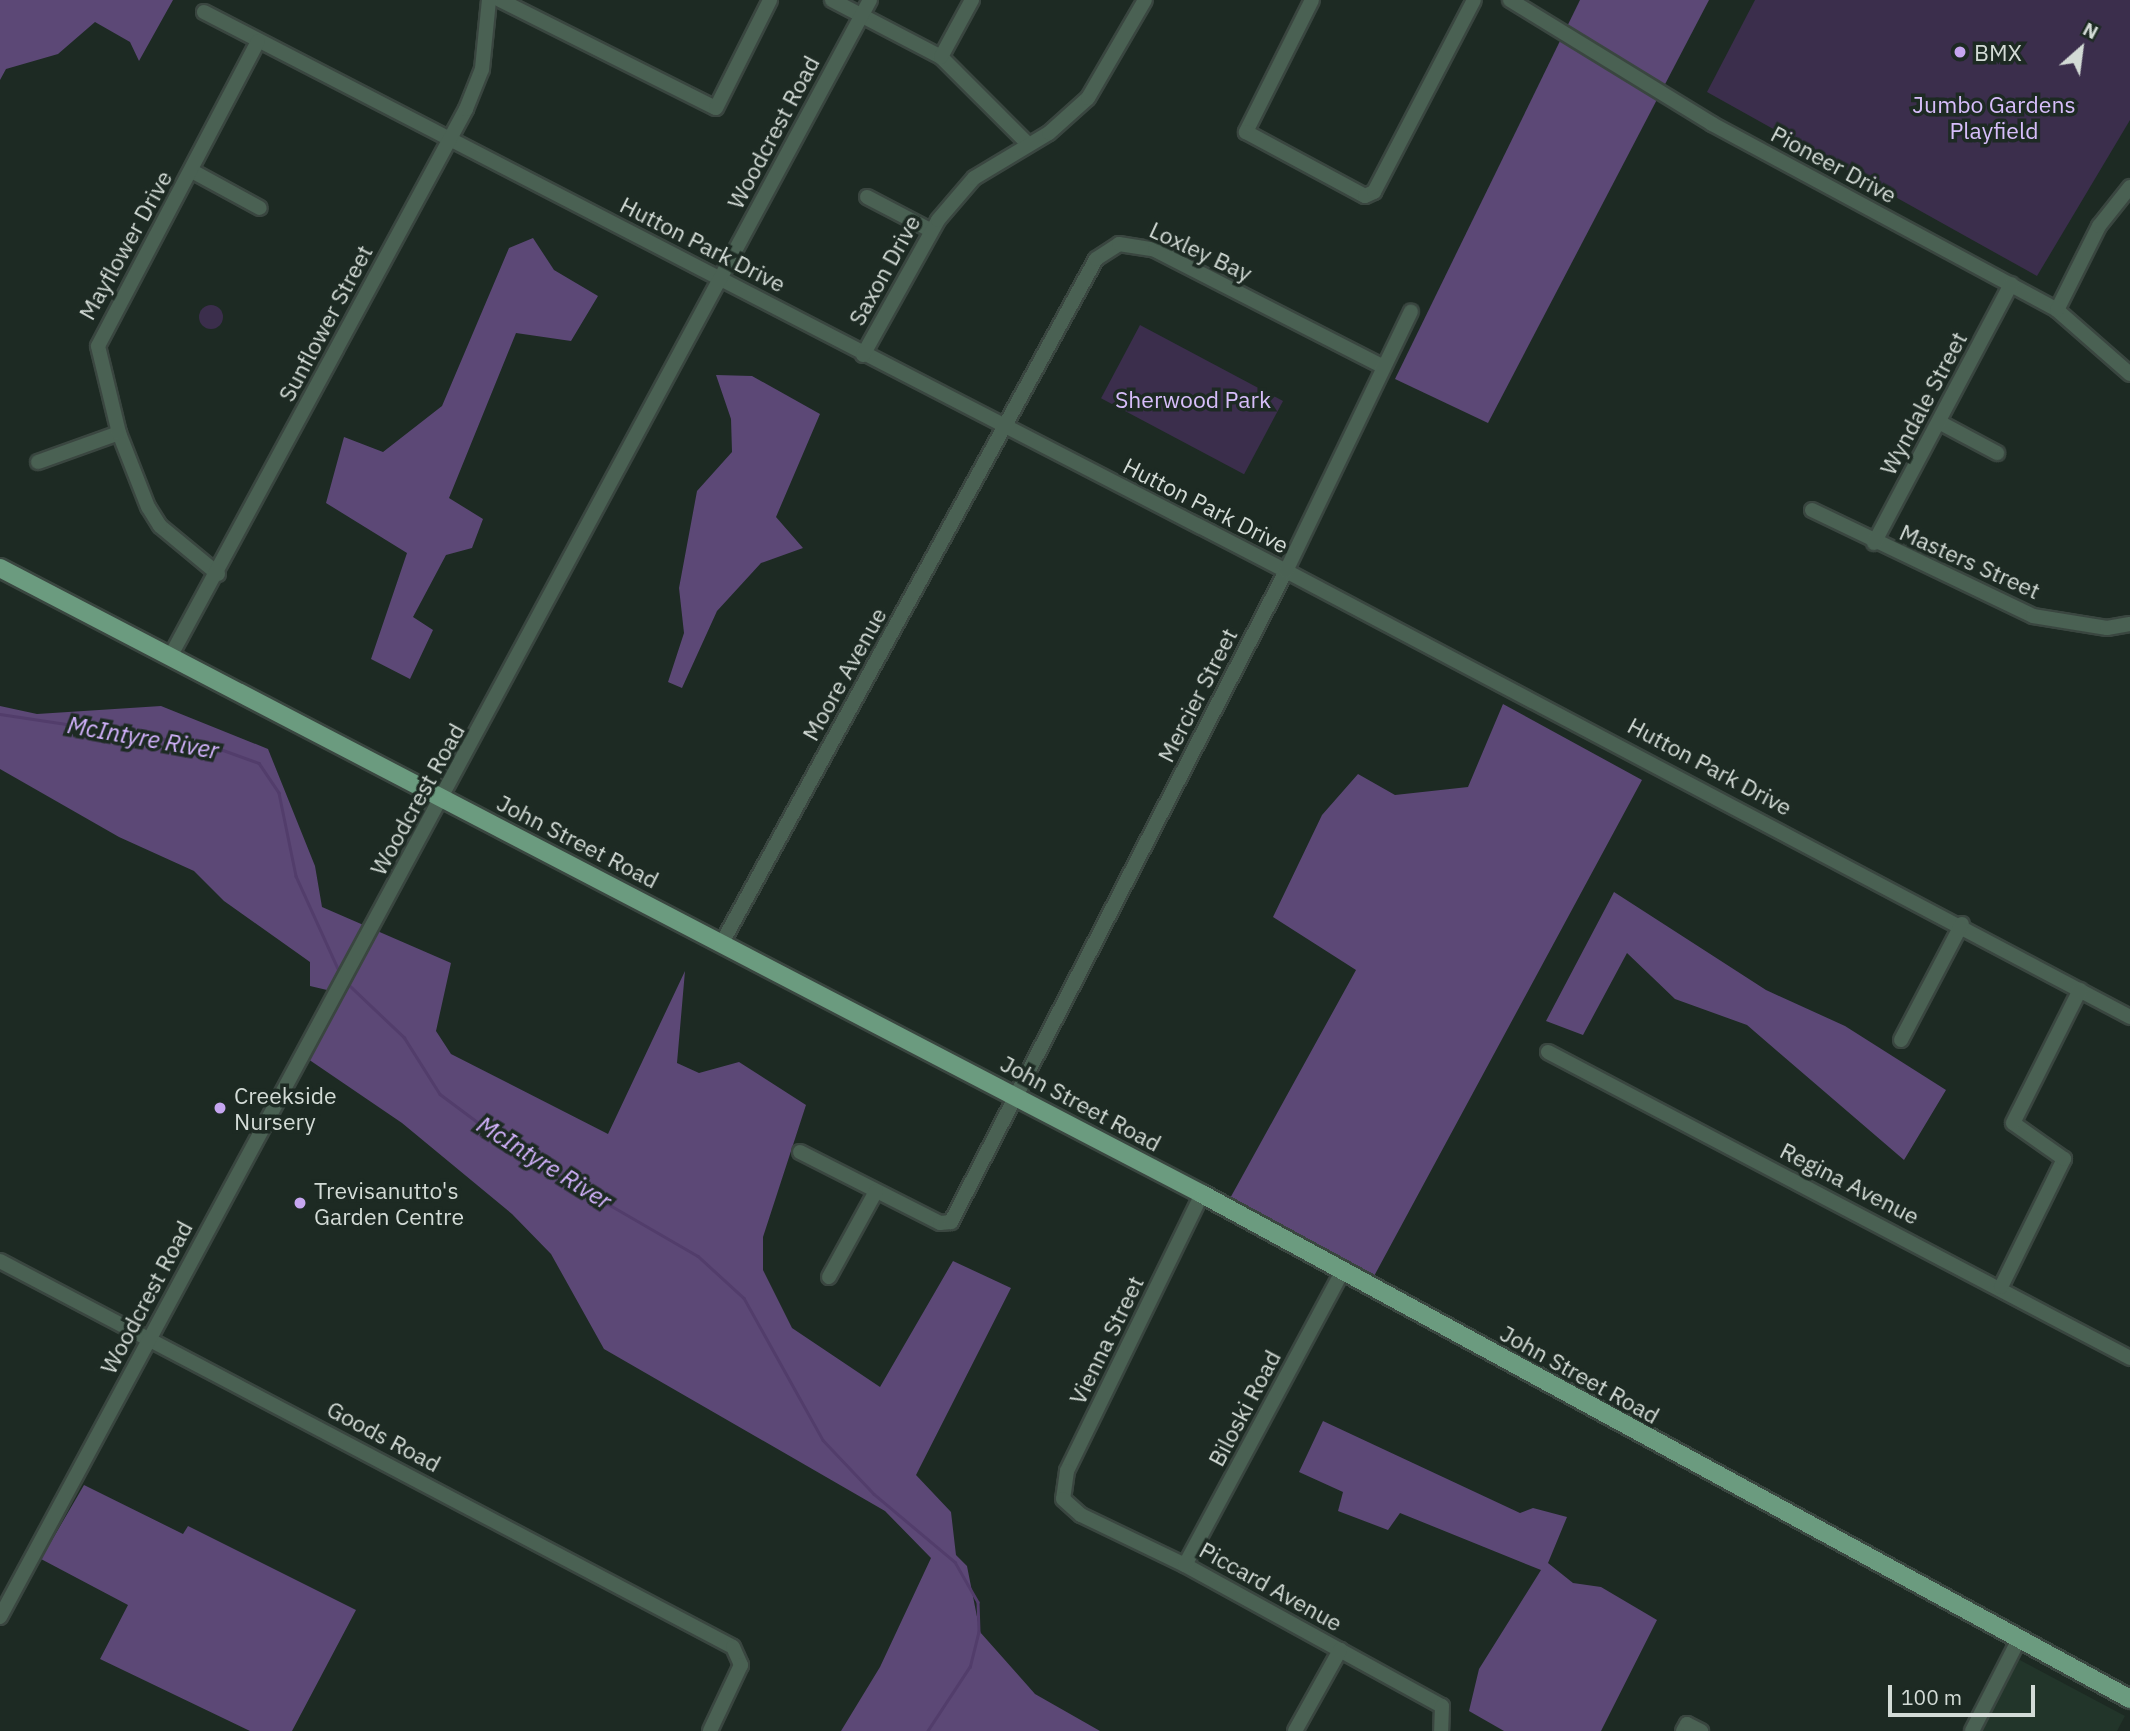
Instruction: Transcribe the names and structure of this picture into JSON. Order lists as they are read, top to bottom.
{
  "streets": {
    "main road": ["John Street Road"],
    "street": [
      "Woodcrest Road",
      "Pioneer Drive",
      "Hutton Park Drive",
      "Mayflower Drive",
      "Loxley Bay",
      "Saxon Drive",
      "Sunflower Street",
      "Wyndale Street",
      "Masters Street",
      "Moore Avenue",
      "Mercier Street",
      "Regina Avenue",
      "Vienna Street",
      "Biloski Road",
      "Goods Road",
      "Piccard Avenue"
    ]
  },
  "crossings": [
    ["Woodcrest Road", "Hutton Park Drive"],
    ["Woodcrest Road", "John Street Road"],
    ["Woodcrest Road", "Goods Road"],
    ["Pioneer Drive", "Wyndale Street"],
    ["Hutton Park Drive", "Mayflower Drive"],
    ["Hutton Park Drive", "Loxley Bay"],
    ["Hutton Park Drive", "Saxon Drive"],
    ["Hutton Park Drive", "Sunflower Street"],
    ["Hutton Park Drive", "Moore Avenue"],
    ["Hutton Park Drive", "Mercier Street"],
    ["Mayflower Drive", "Sunflower Street"],
    ["Loxley Bay", "Moore Avenue"],
    ["Loxley Bay", "Mercier Street"],
    ["Sunflower Street", "John Street Road"],
    ["Wyndale Street", "Masters Street"],
    ["Moore Avenue", "John Street Road"],
    ["Mercier Street", "John Street Road"],
    ["John Street Road", "Vienna Street"],
    ["John Street Road", "Biloski Road"],
    ["Vienna Street", "Piccard Avenue"],
    ["Biloski Road", "Piccard Avenue"]
  ],
  "water": ["McIntyre River"],
  "parks": ["Jumbo Gardens Playfield", "Sherwood Park"],
  "places": ["BMX", "Creekside Nursery", "Trevisanutto's Garden Centre"],
  "scale_bar": "100 m",
  "north": "top right"
}
